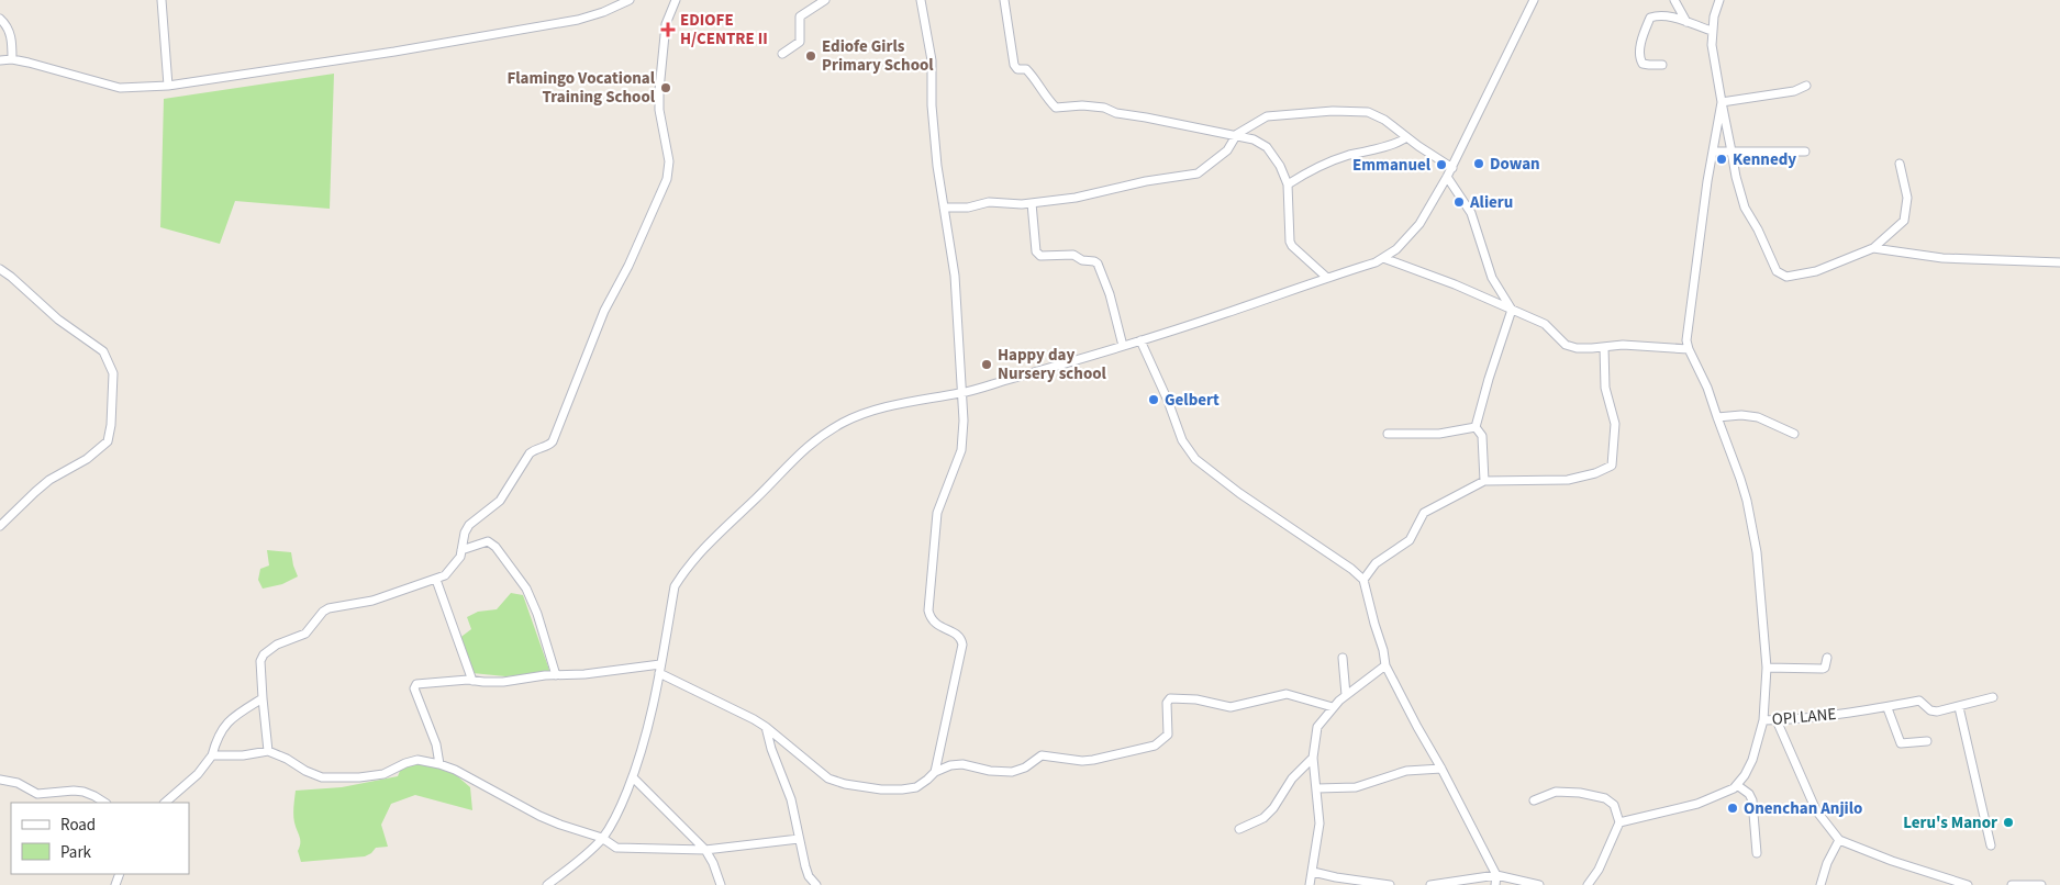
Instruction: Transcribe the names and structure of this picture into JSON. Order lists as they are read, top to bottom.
{
  "streets": {
    "street": ["OPI LANE"]
  },
  "places": {
    "health": ["EDIOFE H/CENTRE II"],
    "other": [
      "Ediofe Girls Primary School",
      "Flamingo Vocational Training School",
      "Kennedy",
      "Dowan",
      "Emmanuel",
      "Alieru",
      "Happy day Nursery school",
      "Gelbert",
      "Onenchan Anjilo",
      "Leru's Manor"
    ]
  },
  "legend": ["Road", "Park"]
}
